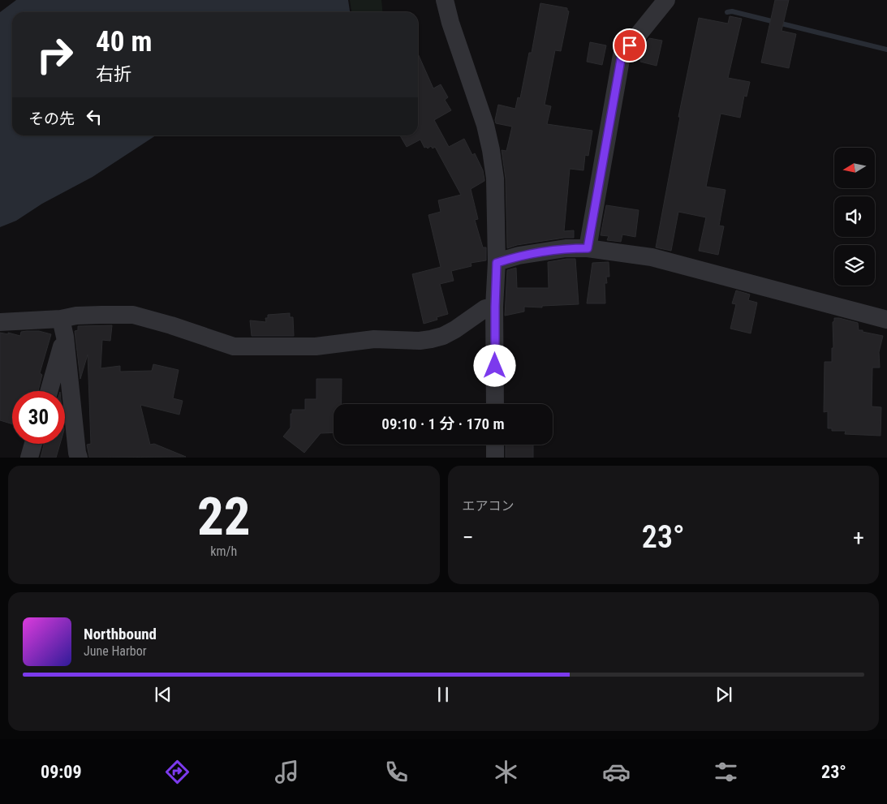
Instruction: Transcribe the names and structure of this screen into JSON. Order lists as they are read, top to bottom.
{
  "north": "left",
  "page": {
    "turn": ["40 m", "右折"],
    "then": "その先",
    "limit": "30",
    "trip": "09:10 · 1 分 · 170 m",
    "tile": [
      ["22", "km/h"],
      "エアコン"
    ],
    "heat": ["−", "23°", "+"],
    "song": ["Northbound", "June Harbor"],
    "tabs": ["09:09", "23°"]
  }
}
